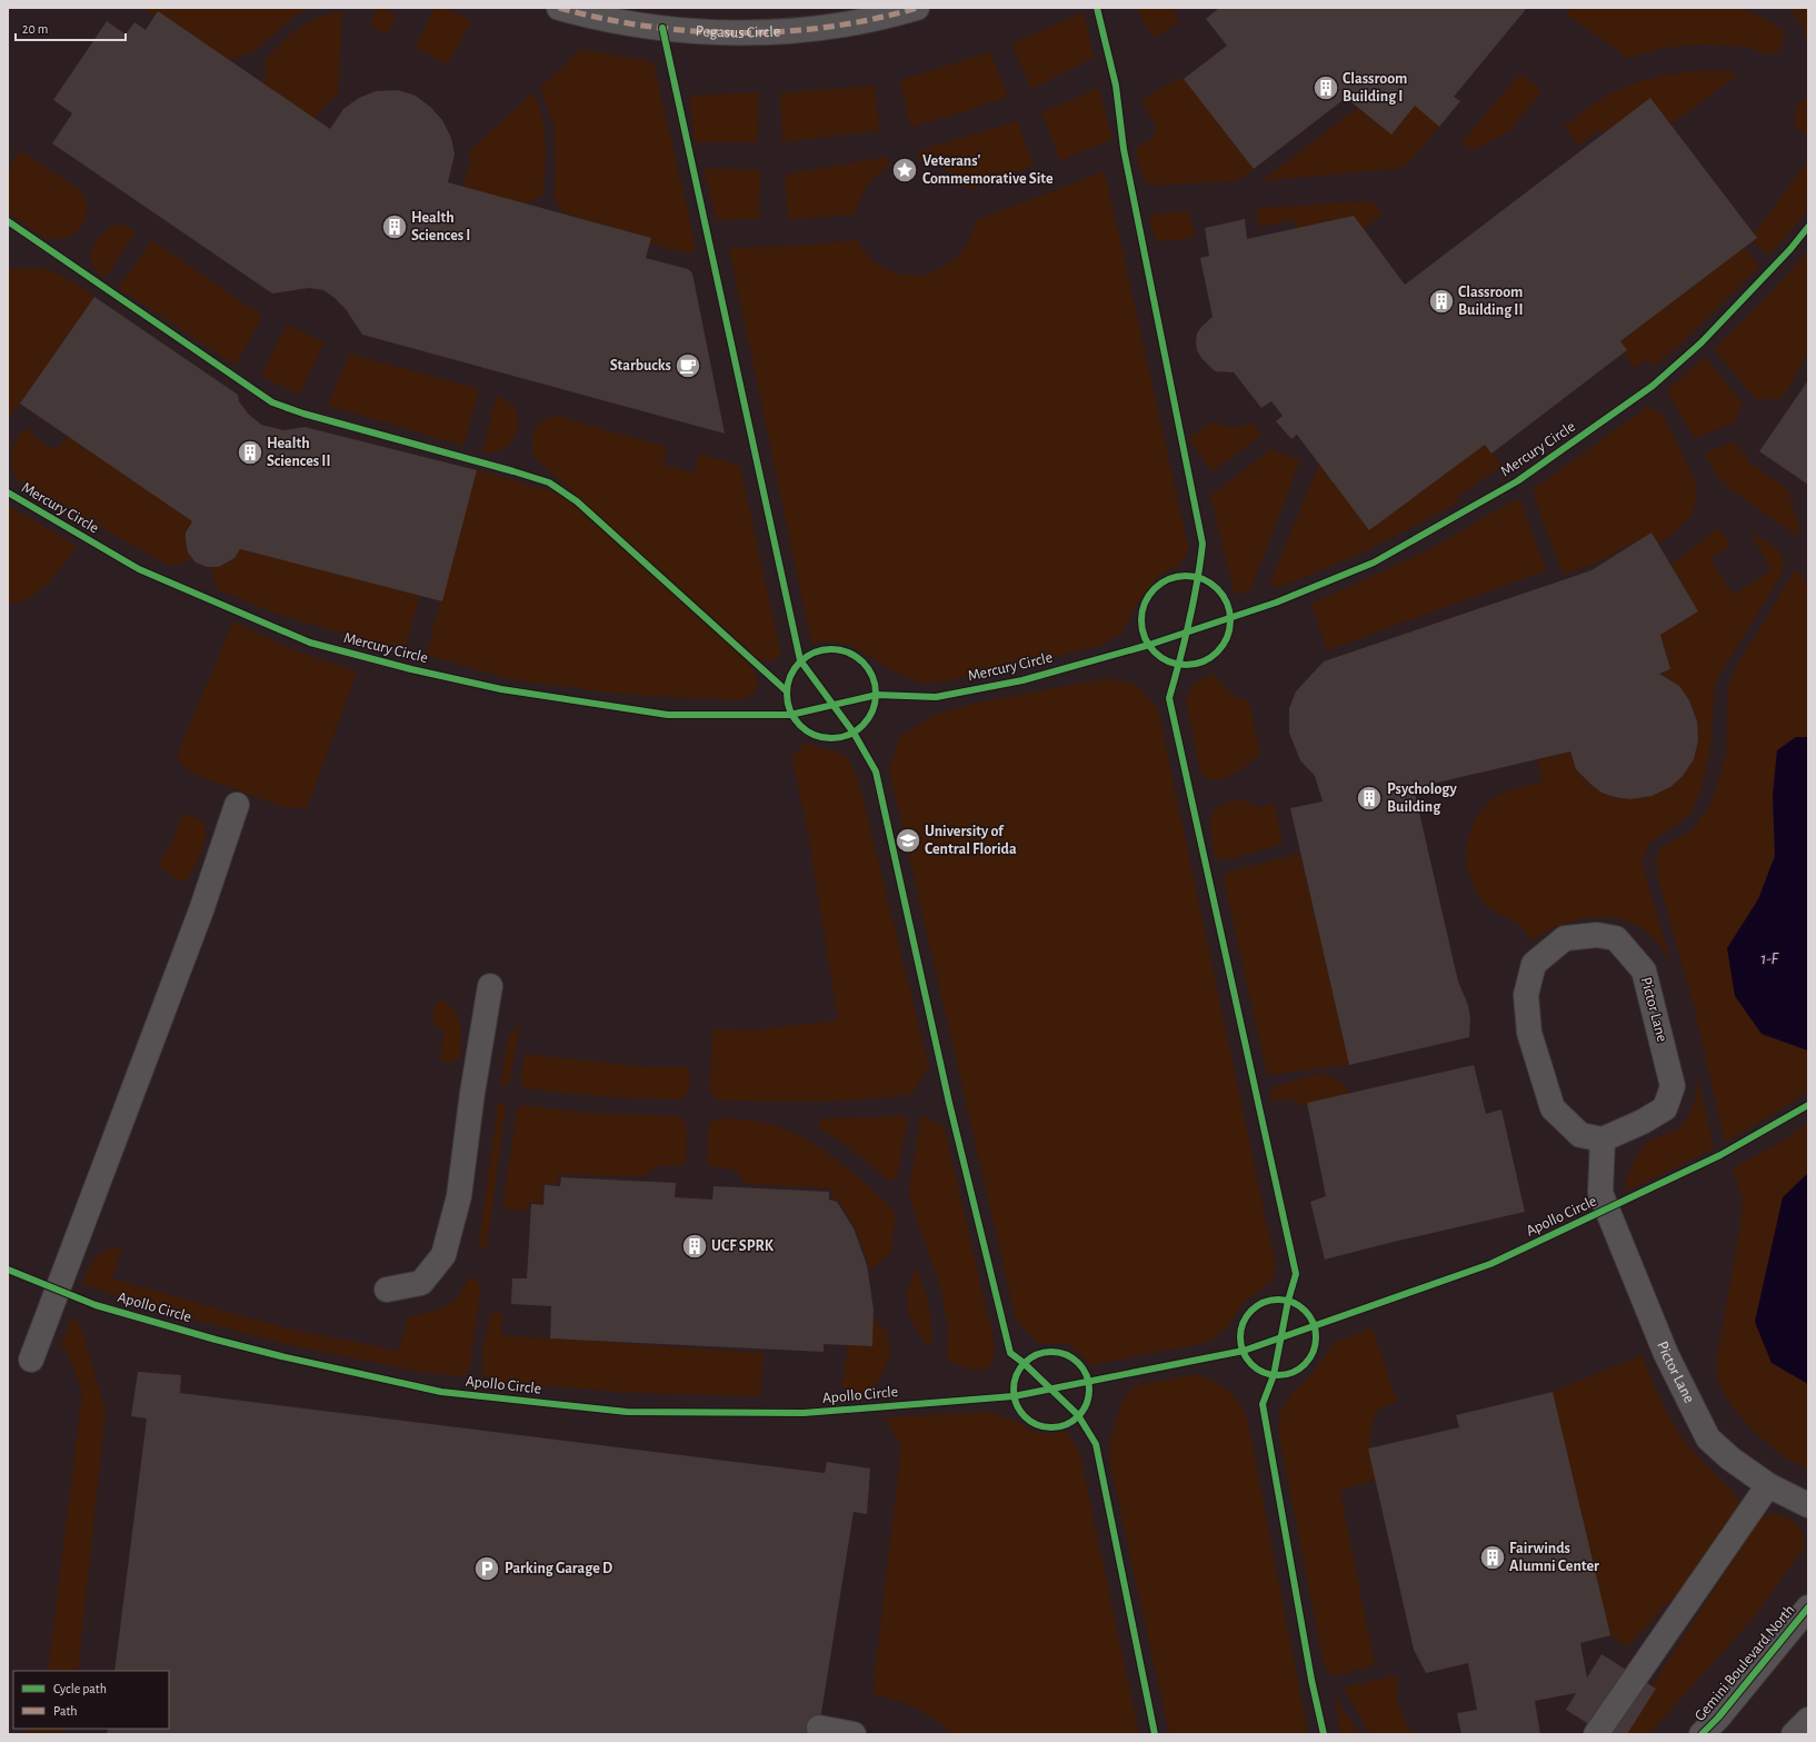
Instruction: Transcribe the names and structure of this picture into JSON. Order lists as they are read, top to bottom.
{
  "streets": {
    "street": ["Pegasus Circle", "Pictor Lane", "Gemini Boulevard North"],
    "cycle path": ["Mercury Circle", "Apollo Circle"]
  },
  "water": ["1-F"],
  "places": {
    "building": [
      "Classroom Building I",
      "Health Sciences I",
      "Classroom Building II",
      "Health Sciences II",
      "Psychology Building",
      "UCF SPRK",
      "Fairwinds Alumni Center"
    ],
    "place": ["Veterans' Commemorative Site"],
    "cafe": ["Starbucks"],
    "school or university": ["University of Central Florida"],
    "parking": ["Parking Garage D"]
  },
  "legend": ["Cycle path", "Path"],
  "scale_bar": "20 m"
}
